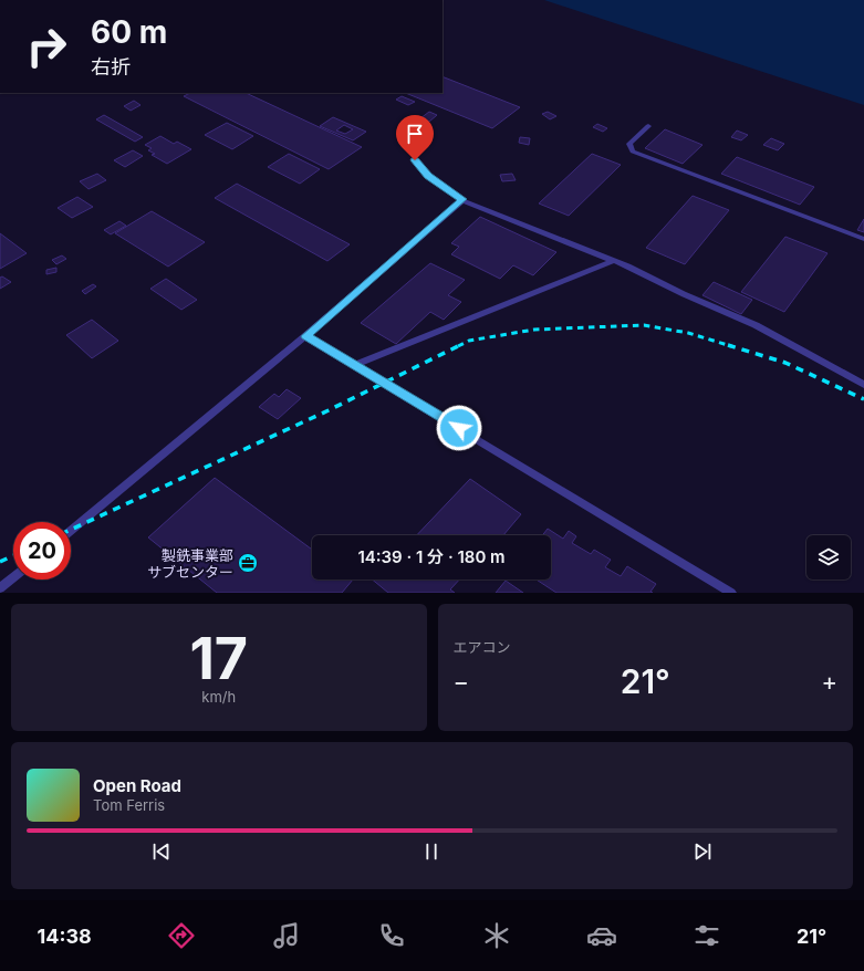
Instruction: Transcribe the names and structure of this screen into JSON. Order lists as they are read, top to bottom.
{
  "places": {
    "office": ["製銑事業部 サブセンター"]
  },
  "page": {
    "turn": ["60 m", "右折"],
    "limit": "20",
    "trip": "14:39 · 1 分 · 180 m",
    "tile": [
      ["17", "km/h"],
      "エアコン"
    ],
    "heat": ["−", "21°", "+"],
    "song": ["Open Road", "Tom Ferris"],
    "tabs": ["14:38", "21°"]
  }
}
